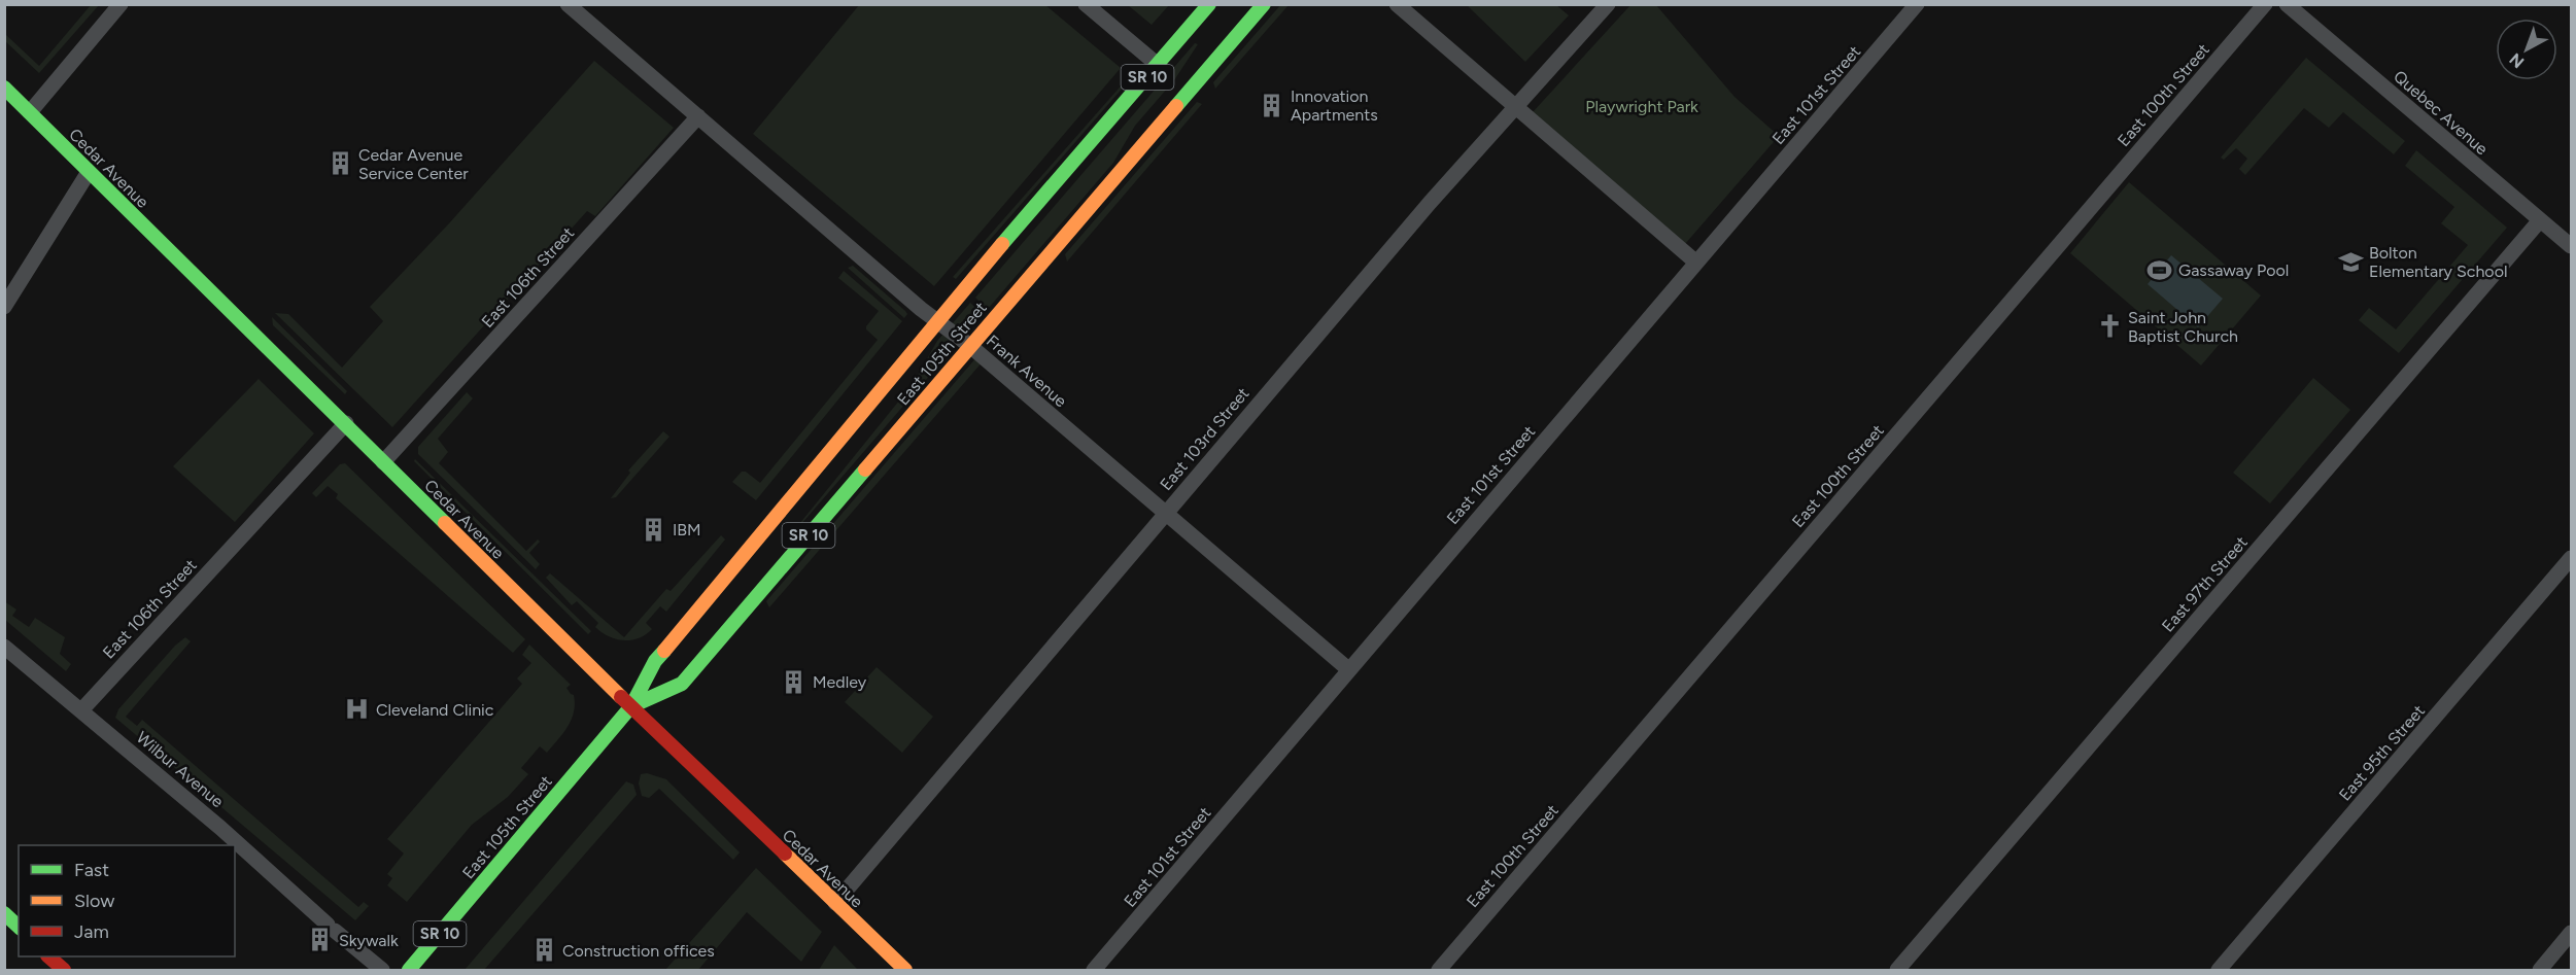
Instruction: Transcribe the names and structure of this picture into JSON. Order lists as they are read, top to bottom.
{
  "streets": {
    "main road": ["SR 10", "Cedar Avenue", "East 105th Street"],
    "street": [
      "East 101st Street",
      "East 100th Street",
      "Quebec Avenue",
      "East 106th Street",
      "Frank Avenue",
      "East 103rd Street",
      "East 97th Street",
      "East 95th Street",
      "Wilbur Avenue"
    ]
  },
  "crossings": [
    ["East 101st Street", "Frank Avenue"],
    ["Quebec Avenue", "East 97th Street"],
    ["Cedar Avenue", "East 106th Street"],
    ["Cedar Avenue", "East 105th Street"],
    ["Cedar Avenue", "East 103rd Street"],
    ["East 106th Street", "Frank Avenue"],
    ["East 106th Street", "Wilbur Avenue"],
    ["East 105th Street", "Frank Avenue"],
    ["Frank Avenue", "East 103rd Street"]
  ],
  "parks": ["Playwright Park"],
  "places": {
    "building": [
      "Innovation Apartments",
      "Cedar Avenue Service Center",
      "IBM",
      "Medley",
      "Skywalk",
      "Construction offices"
    ],
    "school or university": ["Bolton Elementary School"],
    "sports": ["Gassaway Pool"],
    "church": ["Saint John Baptist Church"],
    "hospital": ["Cleveland Clinic"]
  },
  "legend": ["Fast", "Slow", "Jam"],
  "north": "bottom left"
}
